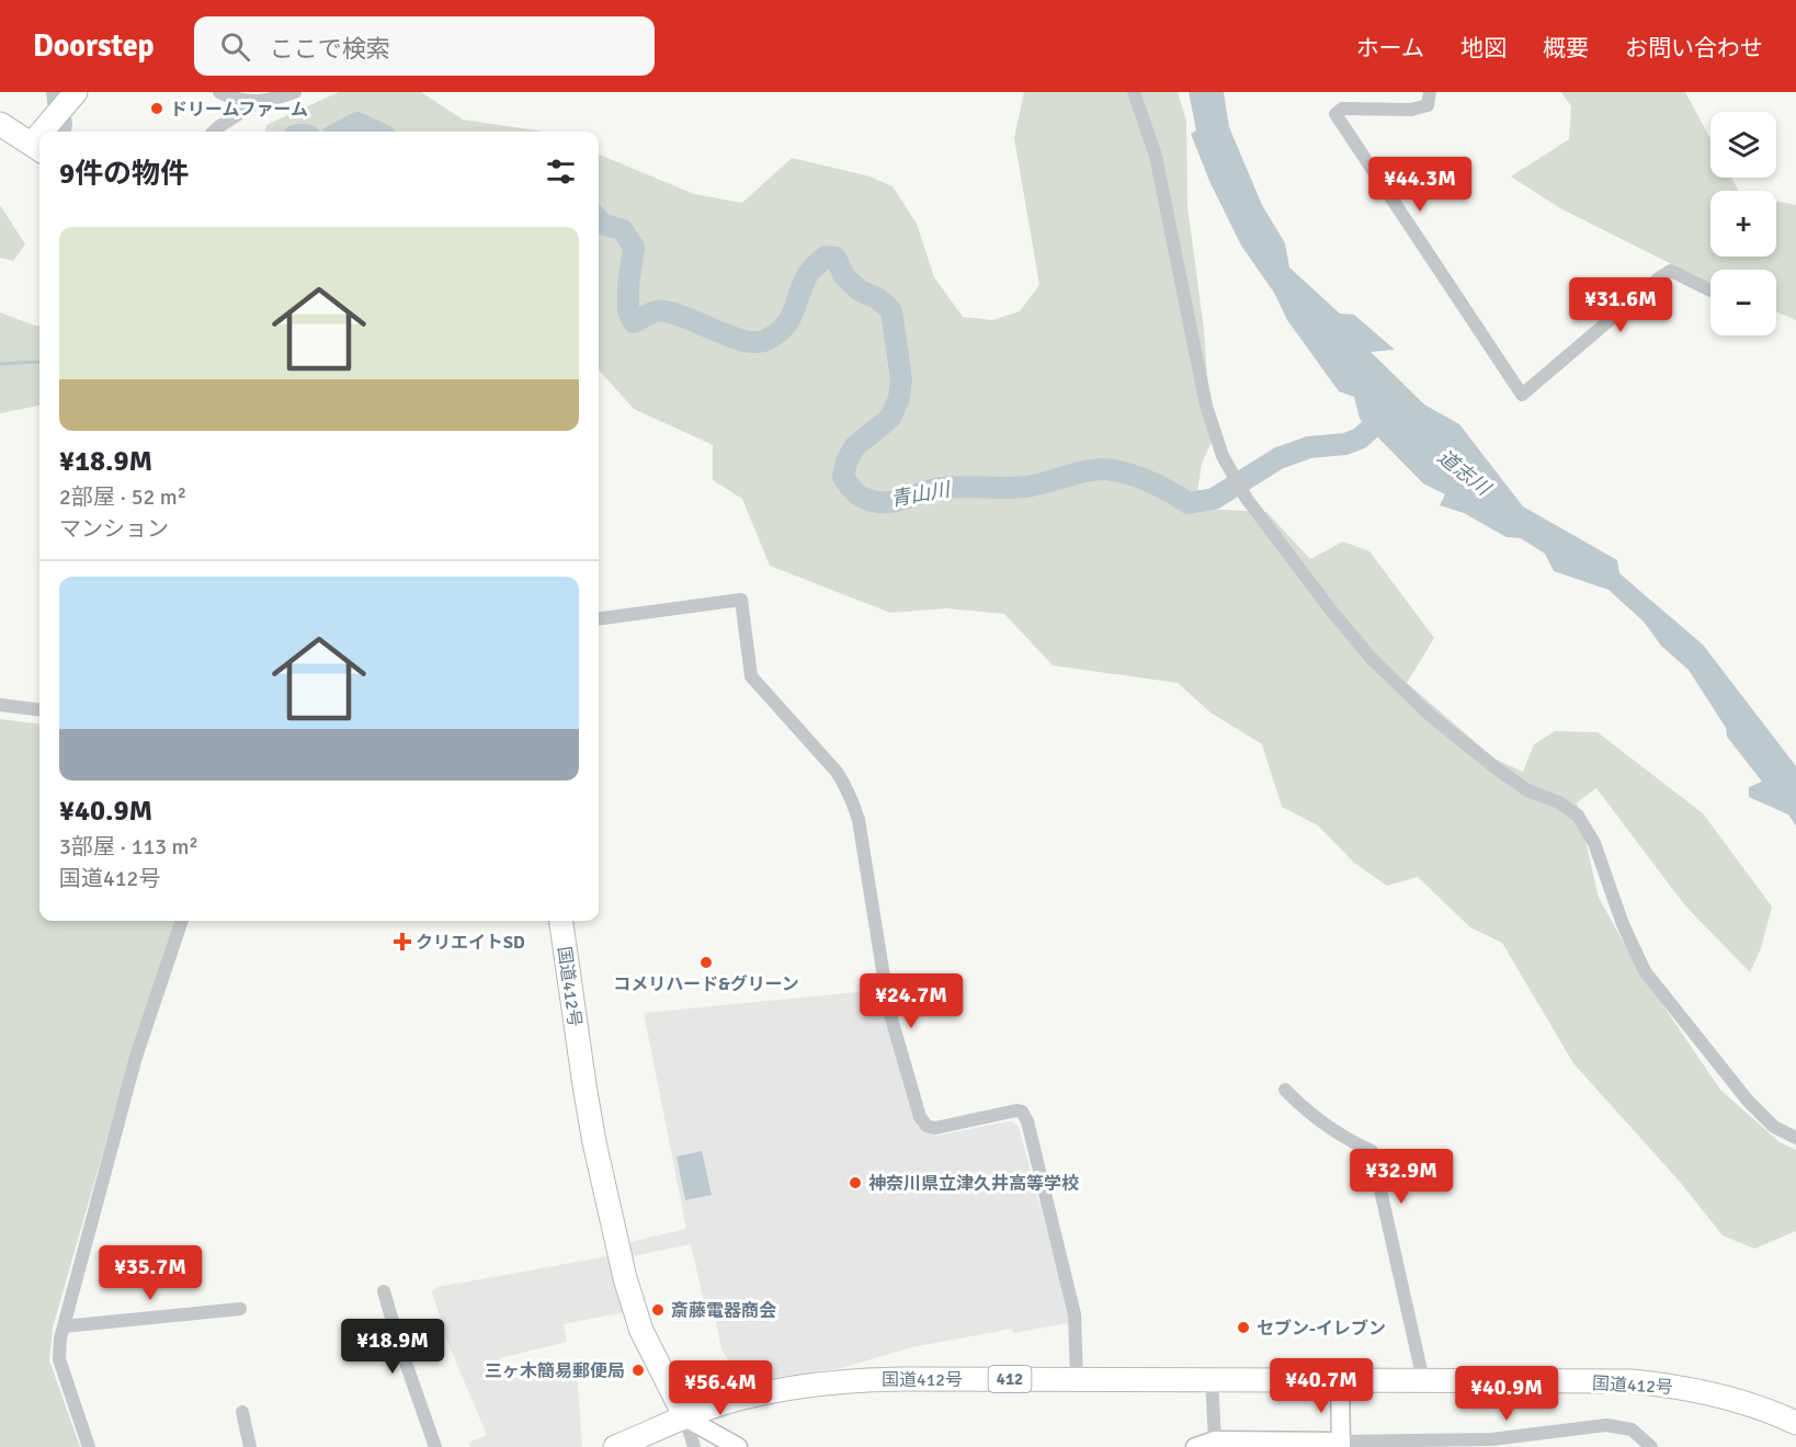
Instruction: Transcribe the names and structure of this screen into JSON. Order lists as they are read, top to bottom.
{
  "streets": {
    "highway": ["国道412号", "412"]
  },
  "water": ["道志川", "青山川"],
  "places": {
    "other": [
      "ドリームファーム",
      "コメリハード&グリーン",
      "神奈川県立津久井高等学校",
      "斎藤電器商会",
      "セブン-イレブン",
      "三ヶ木簡易郵便局"
    ],
    "health": ["クリエイトSD"]
  },
  "page": {
    "header": "Doorstep",
    "search": "ここで検索",
    "nav": [
      "ホーム",
      "地図",
      "概要",
      "お問い合わせ"
    ],
    "map_buttons": ["+", "−"],
    "heading": "9件の物件",
    "price": [
      "¥44.3M",
      "¥31.6M",
      "¥24.7M",
      "¥32.9M",
      "¥35.7M",
      "¥18.9M",
      "¥40.7M",
      "¥56.4M",
      "¥40.9M"
    ],
    "list": [
      {
        "name": "¥18.9M",
        "note": "2部屋 · 52 m² · マンション"
      },
      {
        "name": "¥40.9M",
        "note": "3部屋 · 113 m² · 国道412号"
      }
    ]
  }
}
